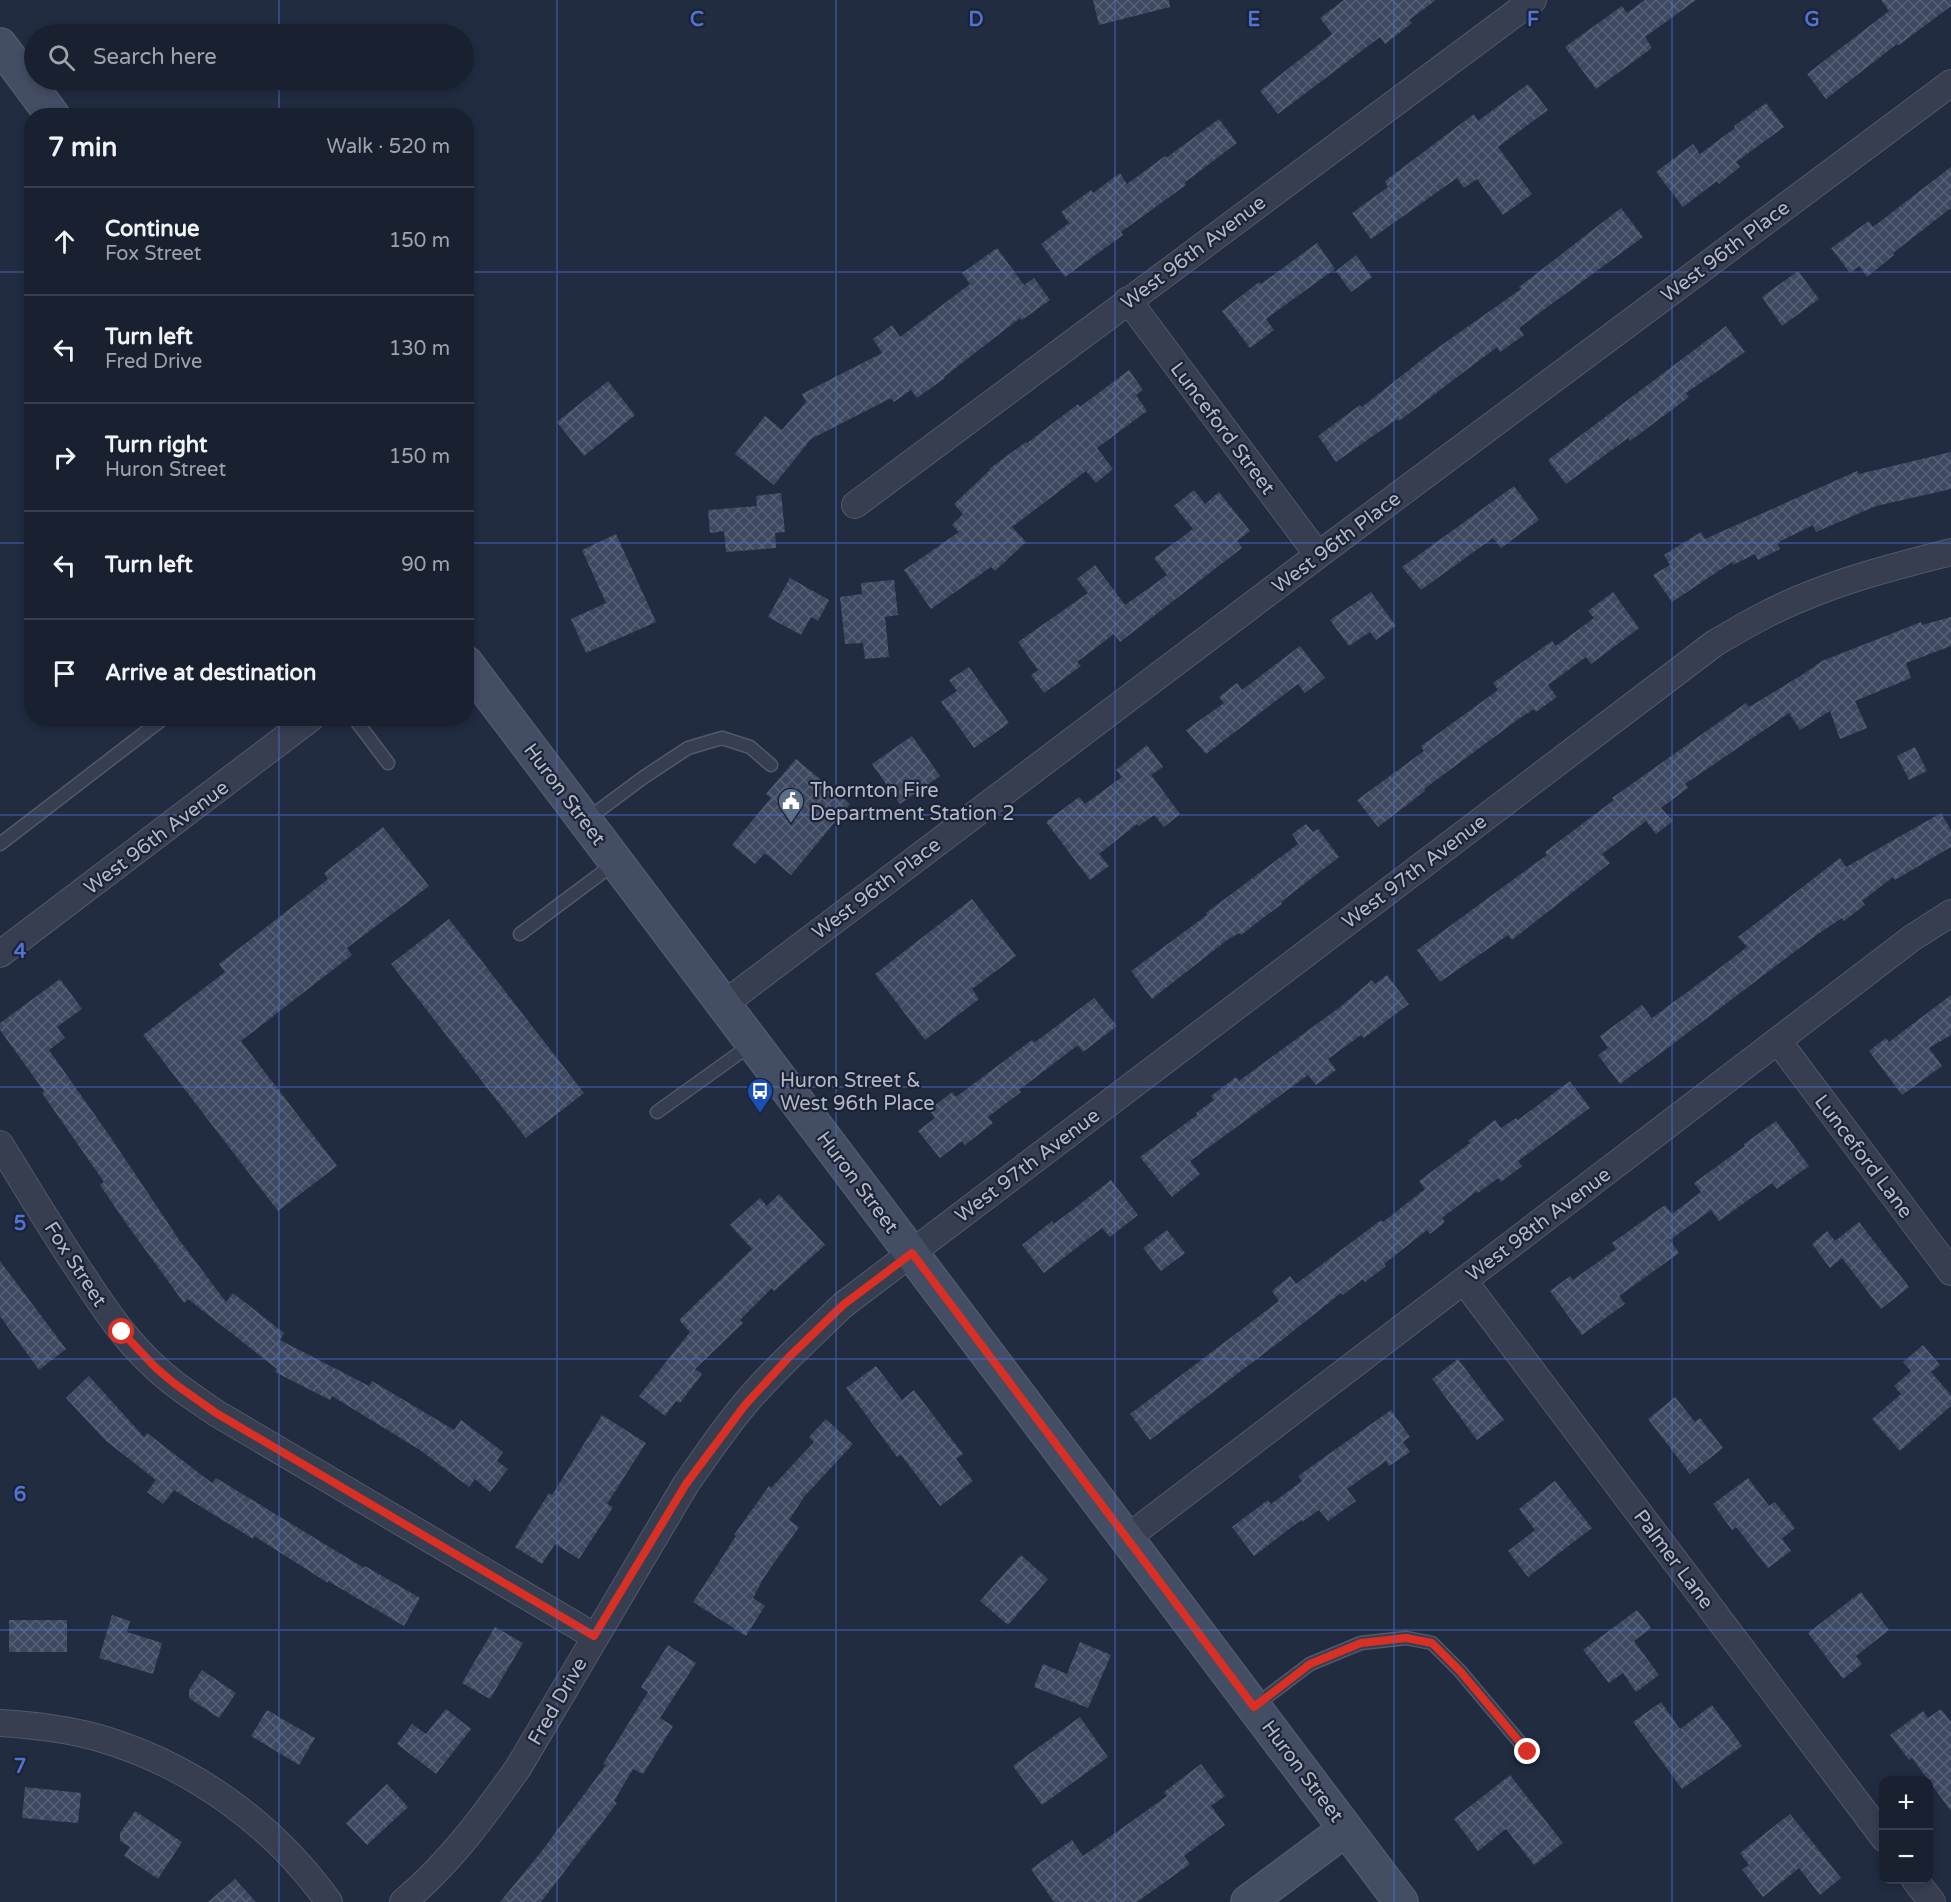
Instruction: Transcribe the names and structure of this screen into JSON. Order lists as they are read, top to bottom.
{
  "streets": {
    "main road": ["Huron Street"],
    "street": [
      "West 96th Place",
      "West 96th Avenue",
      "Lunceford Street",
      "West 97th Avenue",
      "Lunceford Lane",
      "West 98th Avenue",
      "Fox Street",
      "Palmer Lane",
      "Fred Drive"
    ]
  },
  "crossings": [
    ["West 96th Place", "Lunceford Street"],
    ["West 96th Place", "Huron Street"],
    ["West 96th Avenue", "Lunceford Street"],
    ["Huron Street", "West 97th Avenue"],
    ["Huron Street", "West 98th Avenue"],
    ["Huron Street", "Fred Drive"],
    ["West 97th Avenue", "Fred Drive"],
    ["Lunceford Lane", "West 98th Avenue"],
    ["West 98th Avenue", "Palmer Lane"],
    ["Fox Street", "Fred Drive"]
  ],
  "places": {
    "public building": ["Thornton Fire Department Station 2"],
    "bus stop": ["Huron Street & West 96th Place"]
  },
  "page": {
    "search": "Search here",
    "heading": ["7 min", "Walk · 520 m"],
    "list": [
      ["Continue", "Fox Street", "150 m"],
      ["Turn left", "Fred Drive", "130 m"],
      ["Turn right", "Huron Street", "150 m"],
      ["Turn left", "90 m"],
      "Arrive at destination"
    ],
    "map_buttons": ["+", "−"]
  },
  "grid": {
    "columns": [
      "C",
      "D",
      "E",
      "F",
      "G"
    ],
    "rows": [
      "4",
      "5",
      "6",
      "7"
    ]
  }
}
